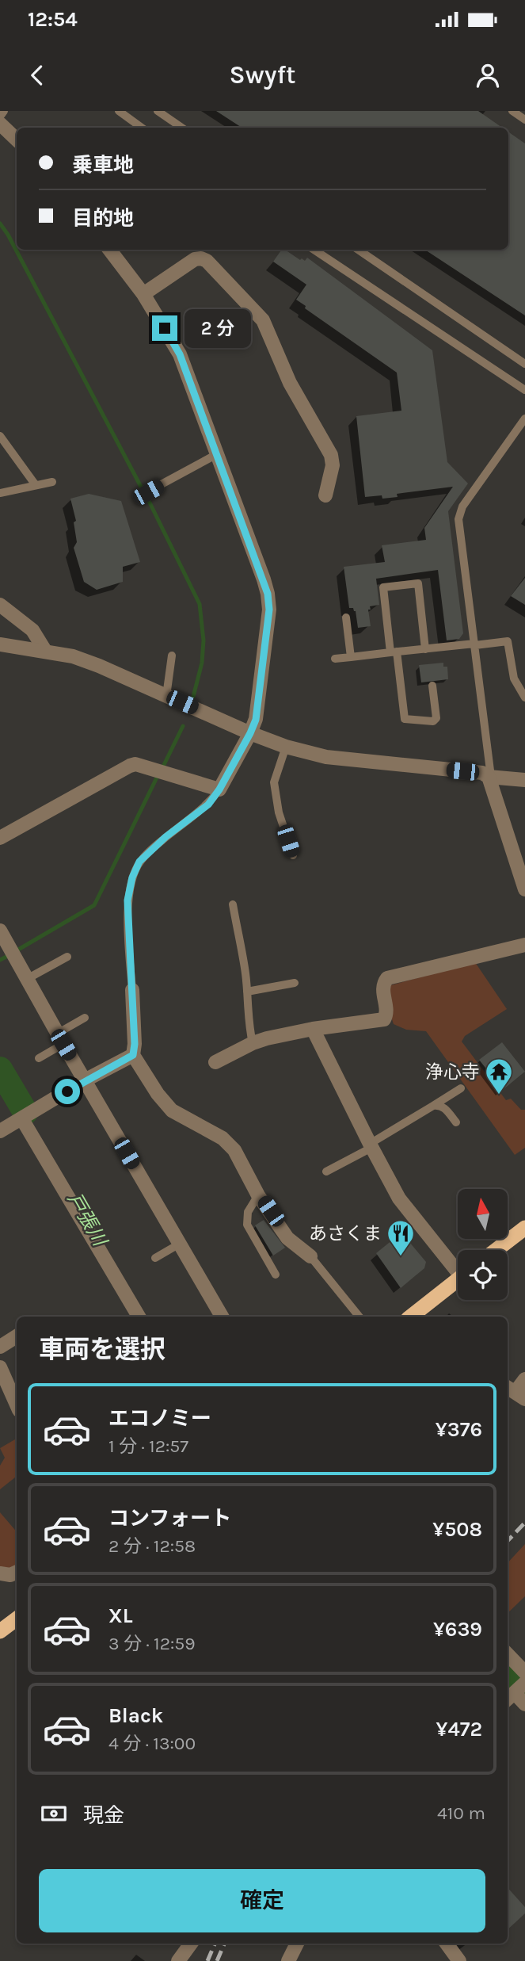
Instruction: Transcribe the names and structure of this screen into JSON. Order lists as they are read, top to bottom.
{
  "water": ["戸張川"],
  "places": {
    "temple": ["浄心寺"],
    "restaurant": ["あさくま"]
  },
  "north": "top",
  "page": {
    "status": "12:54",
    "header": "Swyft",
    "banner": ["乗車地", "目的地"],
    "bubble": "2 分",
    "heading": "車両を選択",
    "list": [
      {
        "name": "エコノミー",
        "note": "1 分 · 12:57",
        "value": "¥376"
      },
      {
        "name": "コンフォート",
        "note": "2 分 · 12:58",
        "value": "¥508"
      },
      {
        "name": "XL",
        "note": "3 分 · 12:59",
        "value": "¥639"
      },
      {
        "name": "Black",
        "note": "4 分 · 13:00",
        "value": "¥472"
      }
    ],
    "pay": ["現金", "410 m"],
    "buttons": "確定"
  }
}
